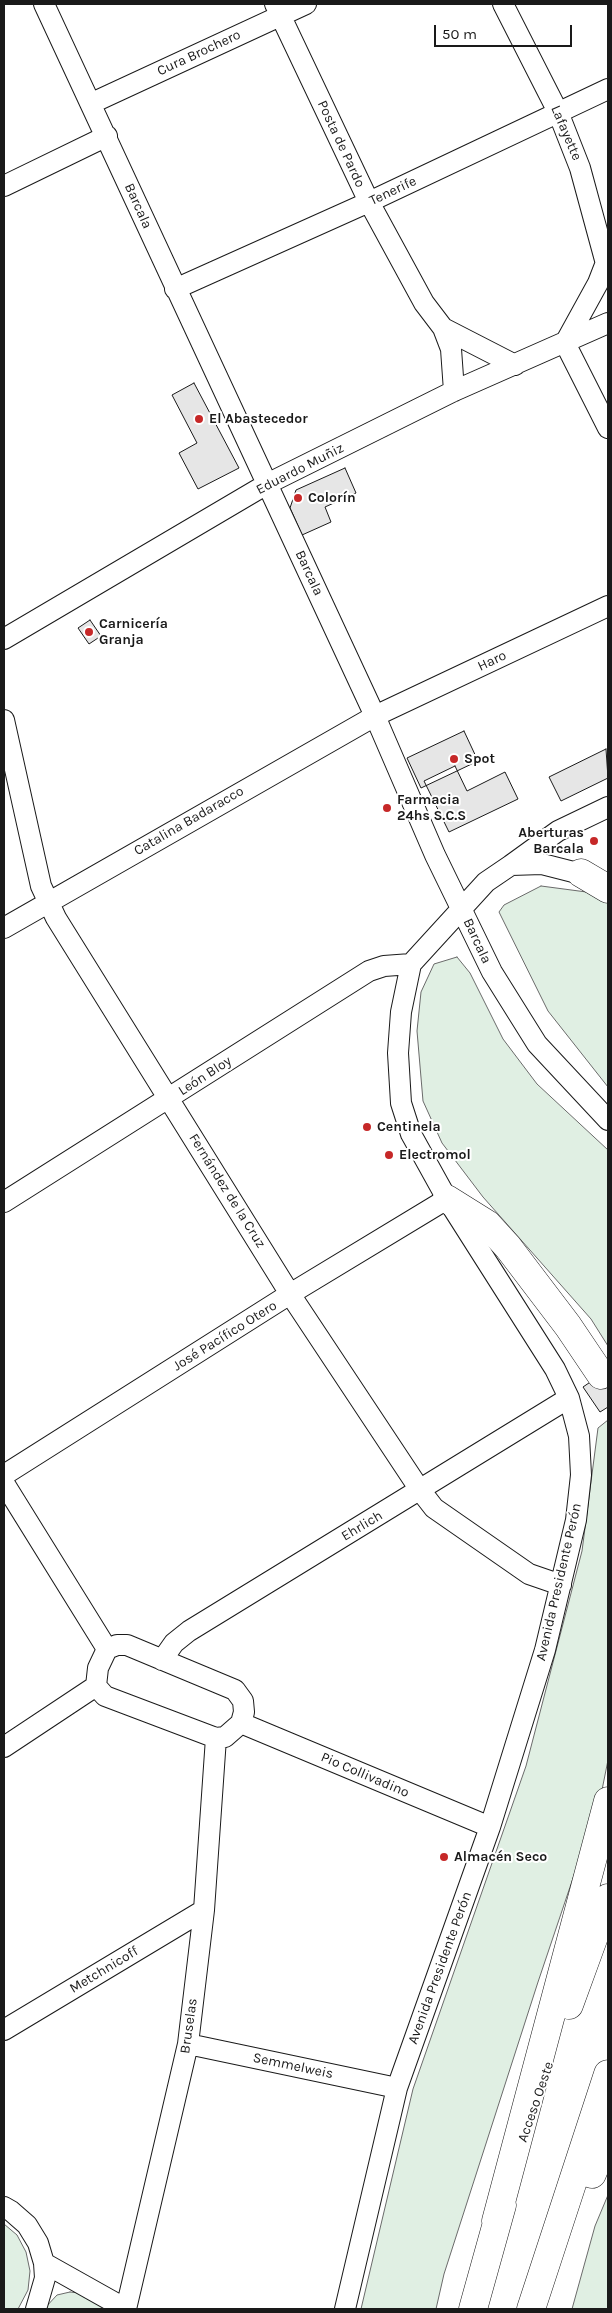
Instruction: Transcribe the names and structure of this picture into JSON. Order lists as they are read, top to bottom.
{
  "streets": {
    "highway": ["Acceso Oeste"],
    "street": [
      "Cura Brochero",
      "Lafayette",
      "Posta de Pardo",
      "Tenerife",
      "Barcala",
      "Eduardo Muñiz",
      "Haro",
      "Catalina Badaracco",
      "León Bloy",
      "Fernández de la Cruz",
      "José Pacífico Otero",
      "Ehrlich",
      "Avenida Presidente Perón",
      "Pio Collivadino",
      "Metchnicoff",
      "Bruselas",
      "Semmelweis"
    ]
  },
  "crossings": [
    ["Cura Brochero", "Posta de Pardo"],
    ["Cura Brochero", "Barcala"],
    ["Lafayette", "Tenerife"],
    ["Posta de Pardo", "Tenerife"],
    ["Posta de Pardo", "Eduardo Muñiz"],
    ["Tenerife", "Barcala"],
    ["Barcala", "Eduardo Muñiz"],
    ["Barcala", "Haro"],
    ["Barcala", "Catalina Badaracco"],
    ["Haro", "Catalina Badaracco"],
    ["Catalina Badaracco", "Fernández de la Cruz"],
    ["León Bloy", "Fernández de la Cruz"],
    ["León Bloy", "Avenida Presidente Perón"],
    ["Fernández de la Cruz", "José Pacífico Otero"],
    ["Fernández de la Cruz", "Ehrlich"],
    ["Fernández de la Cruz", "Avenida Presidente Perón"],
    ["José Pacífico Otero", "Avenida Presidente Perón"],
    ["Ehrlich", "Avenida Presidente Perón"],
    ["Avenida Presidente Perón", "Pio Collivadino"],
    ["Avenida Presidente Perón", "Semmelweis"],
    ["Metchnicoff", "Bruselas"],
    ["Bruselas", "Semmelweis"]
  ],
  "places": [
    "El Abastecedor",
    "Colorín",
    "Carnicería Granja",
    "Spot",
    "Farmacia 24hs S.C.S",
    "Aberturas Barcala",
    "Centinela",
    "Electromol",
    "Almacén Seco"
  ],
  "scale_bar": "50 m"
}
